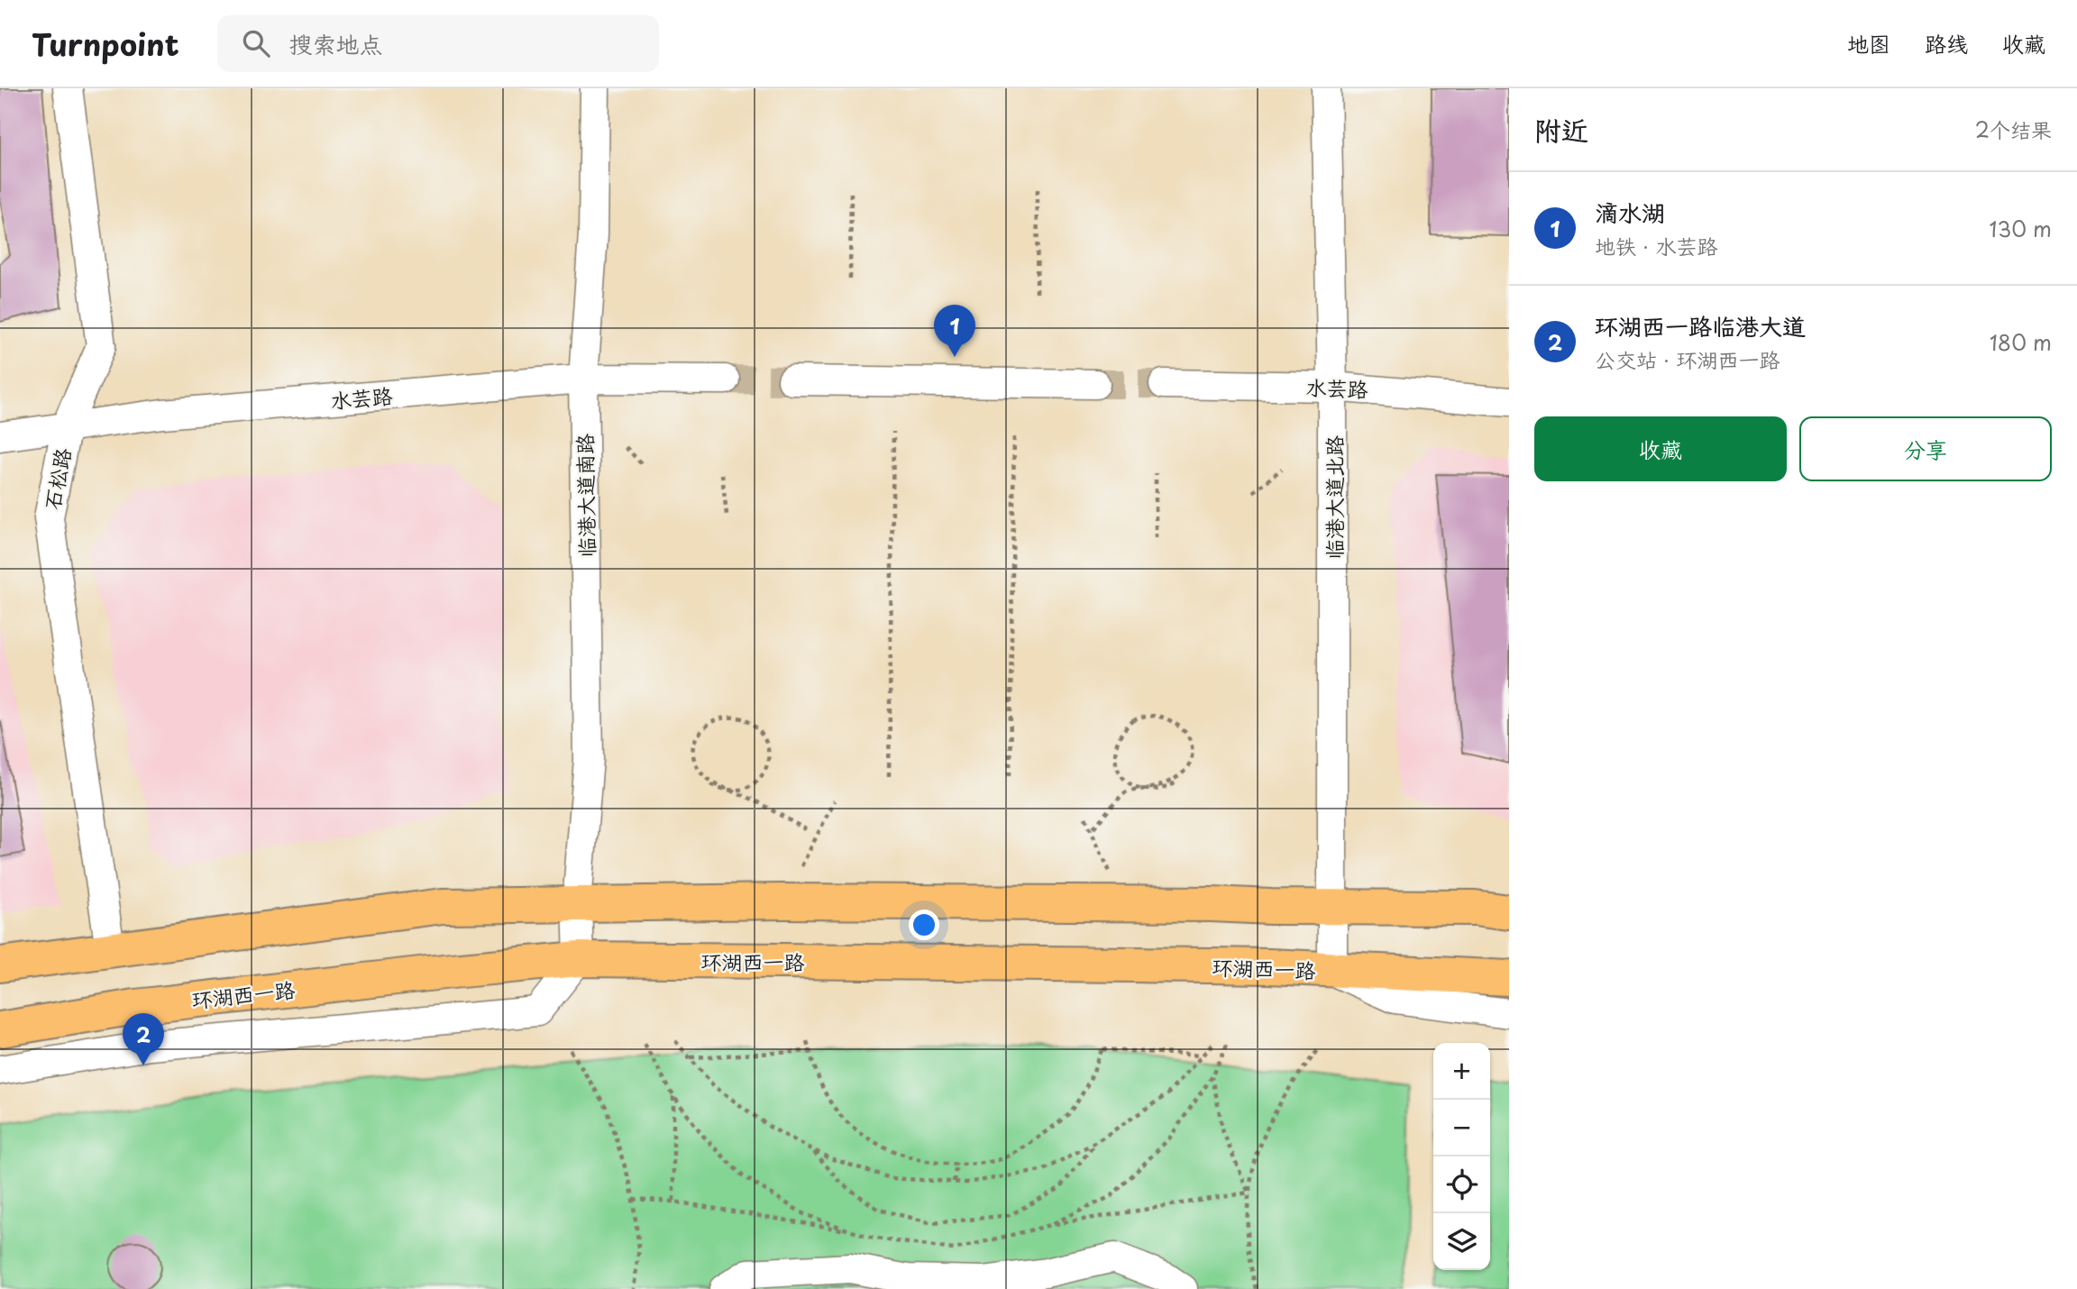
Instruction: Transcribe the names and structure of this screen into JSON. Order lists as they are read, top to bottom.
{
  "streets": {
    "main road": ["环湖西一路"],
    "street": [
      "水芸路",
      "石松路",
      "临港大道南路",
      "临港大道北路"
    ]
  },
  "crossings": [
    ["水芸路", "石松路"],
    ["水芸路", "临港大道南路"],
    ["水芸路", "临港大道北路"],
    ["临港大道南路", "环湖西一路"],
    ["临港大道北路", "环湖西一路"]
  ],
  "page": {
    "header": "Turnpoint",
    "search": "搜索地点",
    "nav": ["地图", "路线", "收藏"],
    "heading": ["附近", "2个结果"],
    "list": [
      {
        "mark": "1",
        "name": "滴水湖",
        "note": "地铁 · 水芸路",
        "value": "130 m"
      },
      {
        "mark": "2",
        "name": "环湖西一路临港大道",
        "note": "公交站 · 环湖西一路",
        "value": "180 m"
      }
    ],
    "pins": ["1", "2"],
    "buttons": ["收藏", "分享"],
    "map_buttons": ["+", "−"]
  }
}
